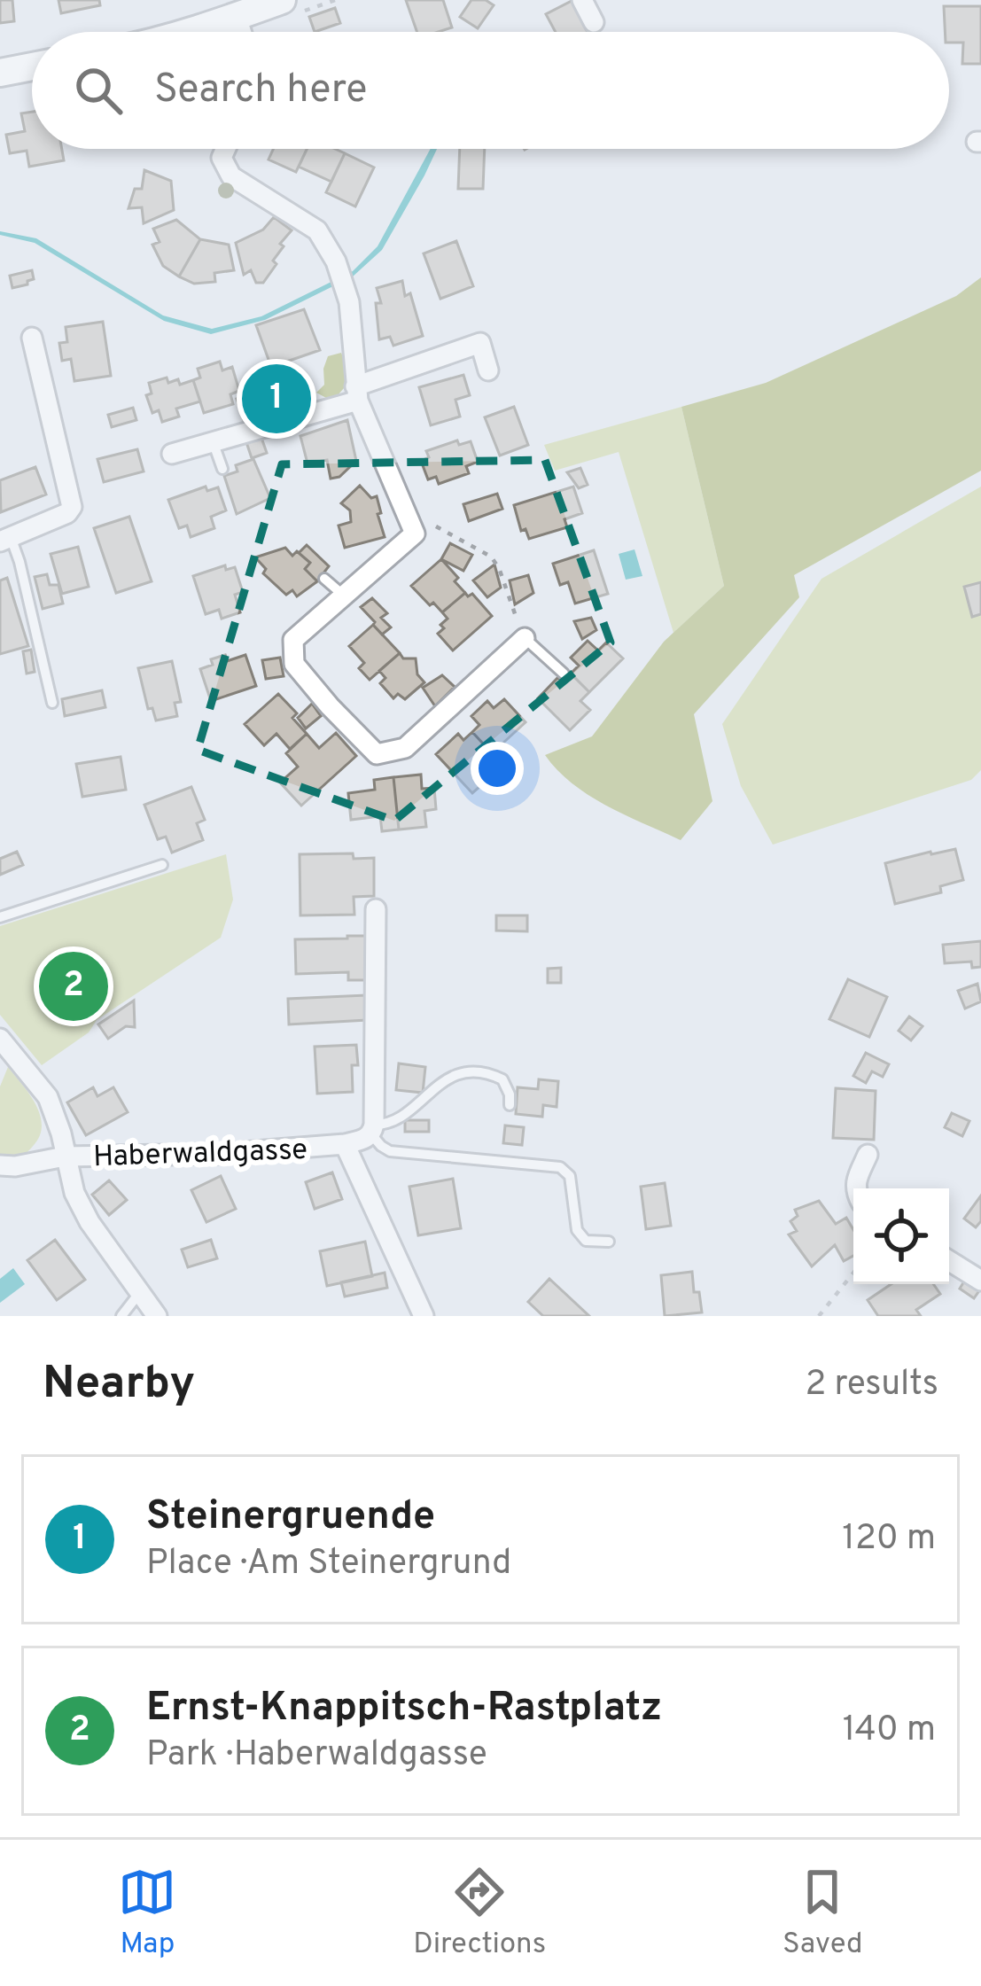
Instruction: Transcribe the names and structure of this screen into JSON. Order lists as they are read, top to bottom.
{
  "streets": {
    "street": ["Haberwaldgasse"]
  },
  "page": {
    "search": "Search here",
    "pins": ["1", "2"],
    "heading": ["Nearby", "2 results"],
    "list": [
      {
        "mark": "1",
        "name": "Steinergruende",
        "note": "Place · Am Steinergrund",
        "value": "120 m"
      },
      {
        "mark": "2",
        "name": "Ernst-Knappitsch-Rastplatz",
        "note": "Park · Haberwaldgasse",
        "value": "140 m"
      }
    ],
    "nav": ["Map", "Directions", "Saved"]
  }
}
